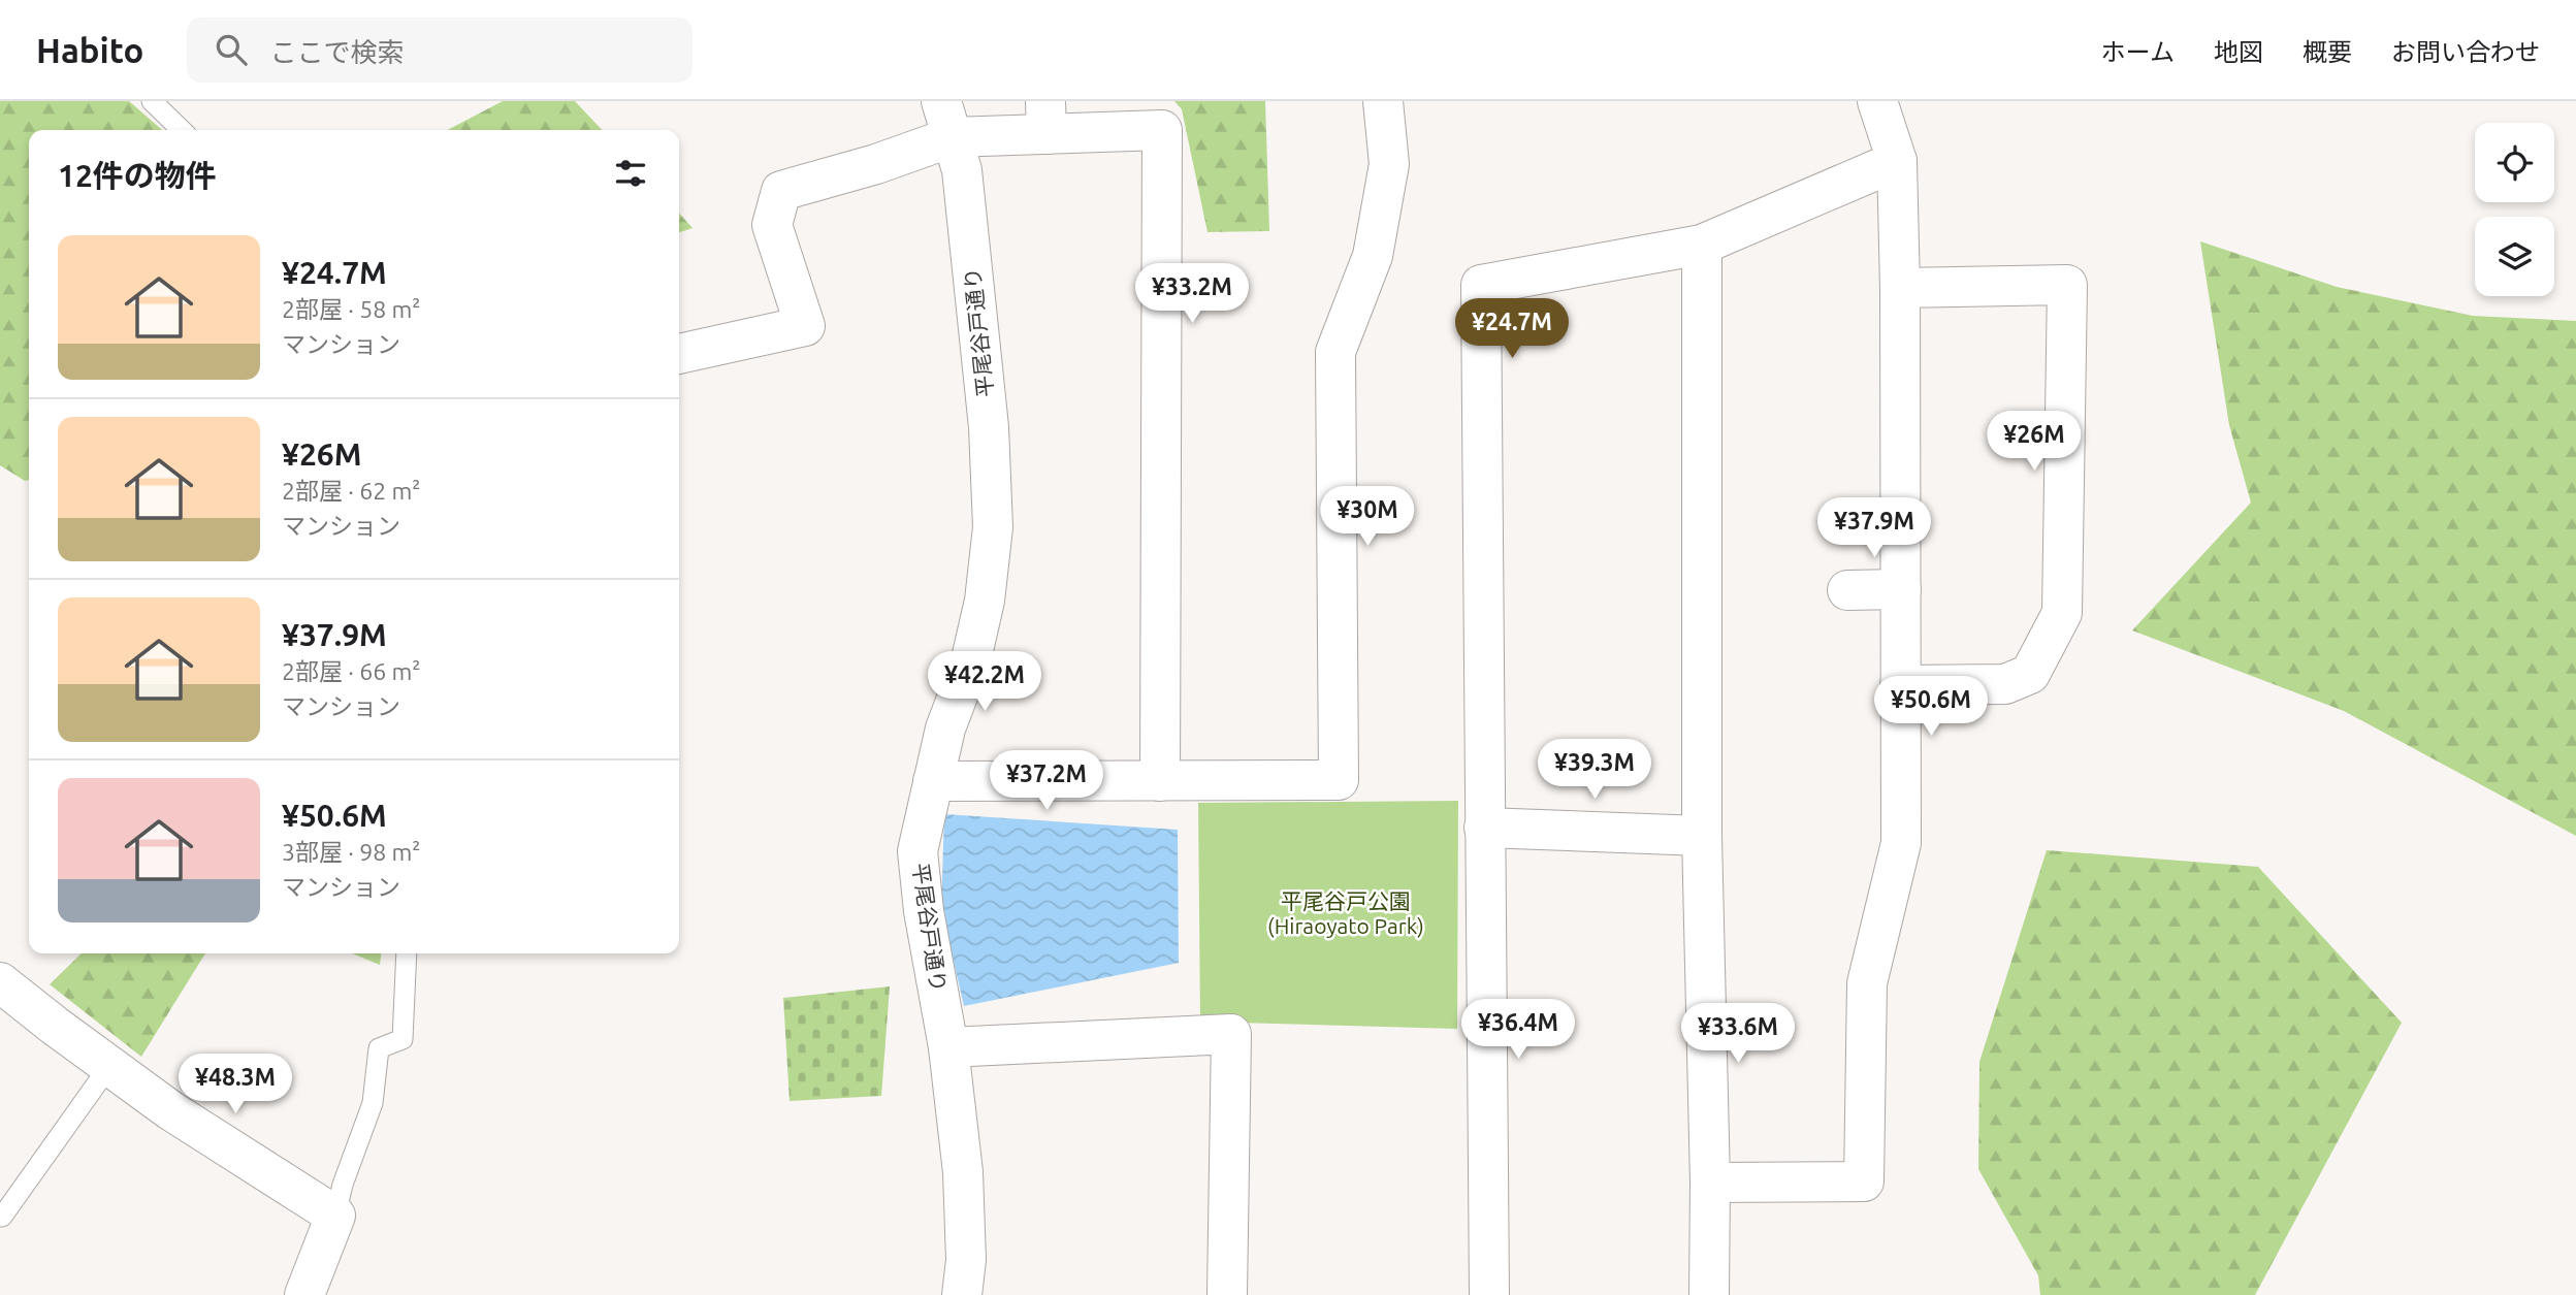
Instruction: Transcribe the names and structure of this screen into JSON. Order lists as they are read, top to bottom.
{
  "streets": {
    "street": ["平尾谷戸通り"]
  },
  "parks": ["平尾谷戸公園 (Hiraoyato Park)"],
  "page": {
    "header": "Habito",
    "search": "ここで検索",
    "nav": [
      "ホーム",
      "地図",
      "概要",
      "お問い合わせ"
    ],
    "heading": "12件の物件",
    "list": [
      {
        "name": "¥24.7M",
        "note": "2部屋 · 58 m² · マンション"
      },
      {
        "name": "¥26M",
        "note": "2部屋 · 62 m² · マンション"
      },
      {
        "name": "¥37.9M",
        "note": "2部屋 · 66 m² · マンション"
      },
      {
        "name": "¥50.6M",
        "note": "3部屋 · 98 m² · マンション"
      }
    ],
    "price": [
      "¥33.2M",
      "¥24.7M",
      "¥26M",
      "¥30M",
      "¥37.9M",
      "¥42.2M",
      "¥50.6M",
      "¥39.3M",
      "¥37.2M",
      "¥36.4M",
      "¥33.6M",
      "¥48.3M"
    ]
  }
}
